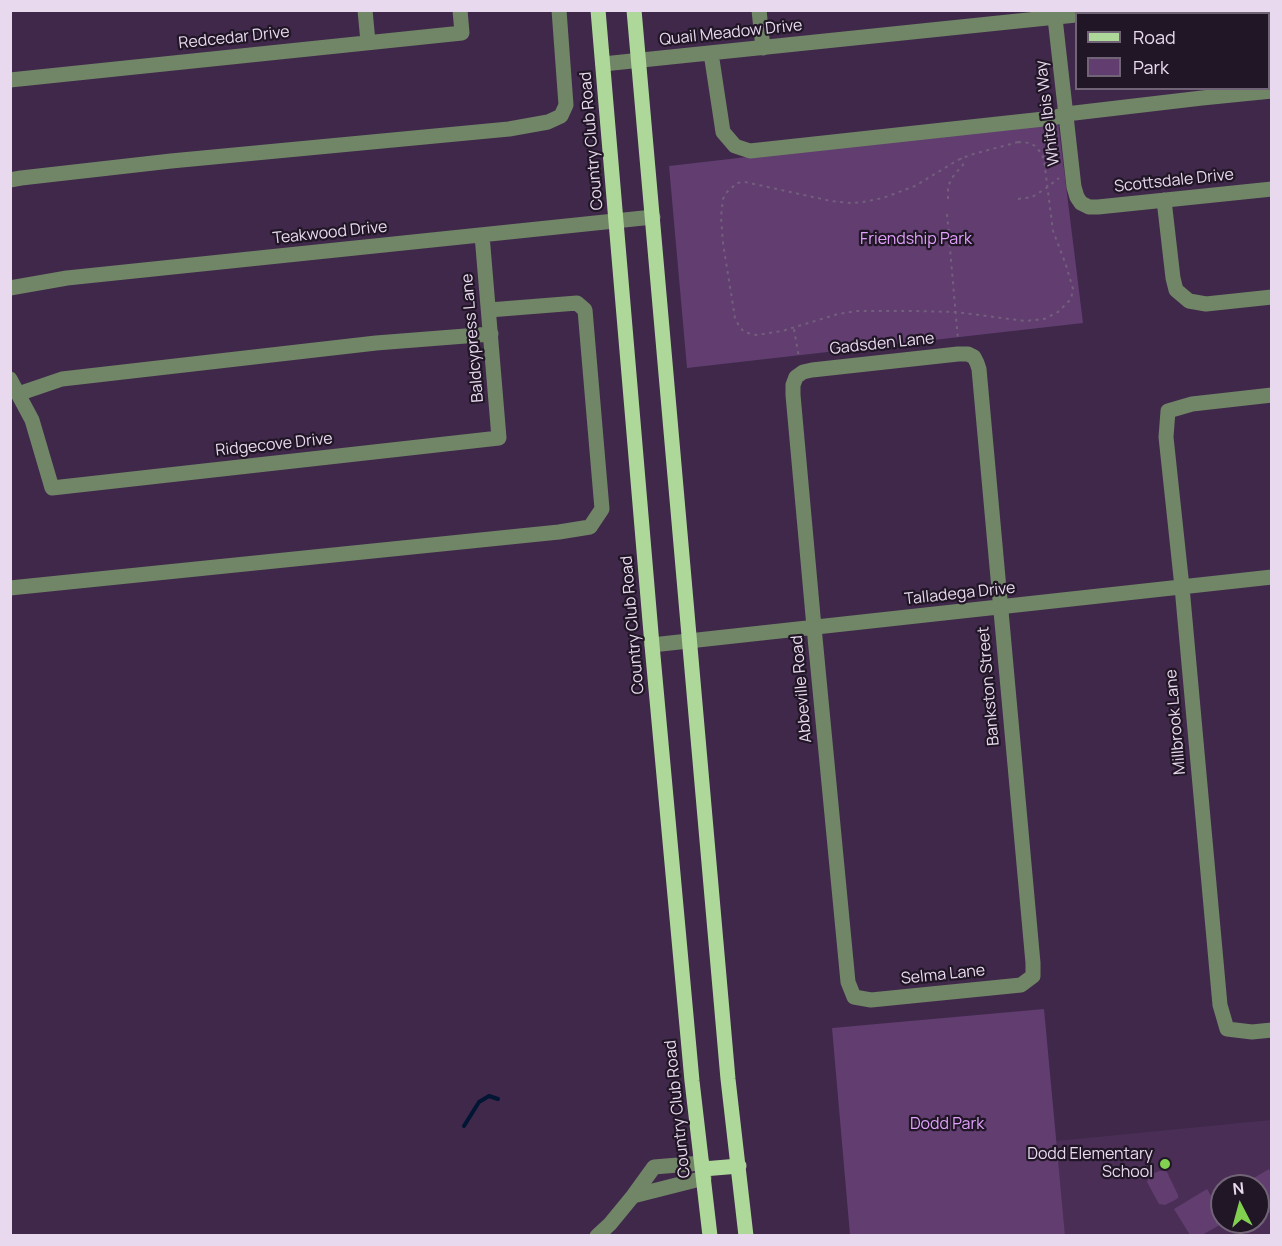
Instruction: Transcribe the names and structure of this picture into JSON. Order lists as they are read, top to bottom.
{
  "streets": {
    "main road": ["Country Club Road"],
    "street": [
      "Quail Meadow Drive",
      "Redcedar Drive",
      "White Ibis Way",
      "Scottsdale Drive",
      "Teakwood Drive",
      "Baldcypress Lane",
      "Gadsden Lane",
      "Ridgecove Drive",
      "Talladega Drive",
      "Bankston Street",
      "Abbeville Road",
      "Millbrook Lane",
      "Selma Lane"
    ]
  },
  "crossings": [
    ["Quail Meadow Drive", "White Ibis Way"],
    ["Quail Meadow Drive", "Country Club Road"],
    ["White Ibis Way", "Scottsdale Drive"],
    ["Country Club Road", "Teakwood Drive"],
    ["Country Club Road", "Talladega Drive"],
    ["Teakwood Drive", "Baldcypress Lane"],
    ["Baldcypress Lane", "Ridgecove Drive"],
    ["Gadsden Lane", "Bankston Street"],
    ["Gadsden Lane", "Abbeville Road"],
    ["Talladega Drive", "Bankston Street"],
    ["Talladega Drive", "Abbeville Road"],
    ["Talladega Drive", "Millbrook Lane"],
    ["Bankston Street", "Selma Lane"],
    ["Abbeville Road", "Selma Lane"]
  ],
  "parks": ["Friendship Park", "Dodd Park"],
  "places": ["Dodd Elementary School"],
  "legend": ["Road", "Park"],
  "north": "top"
}
